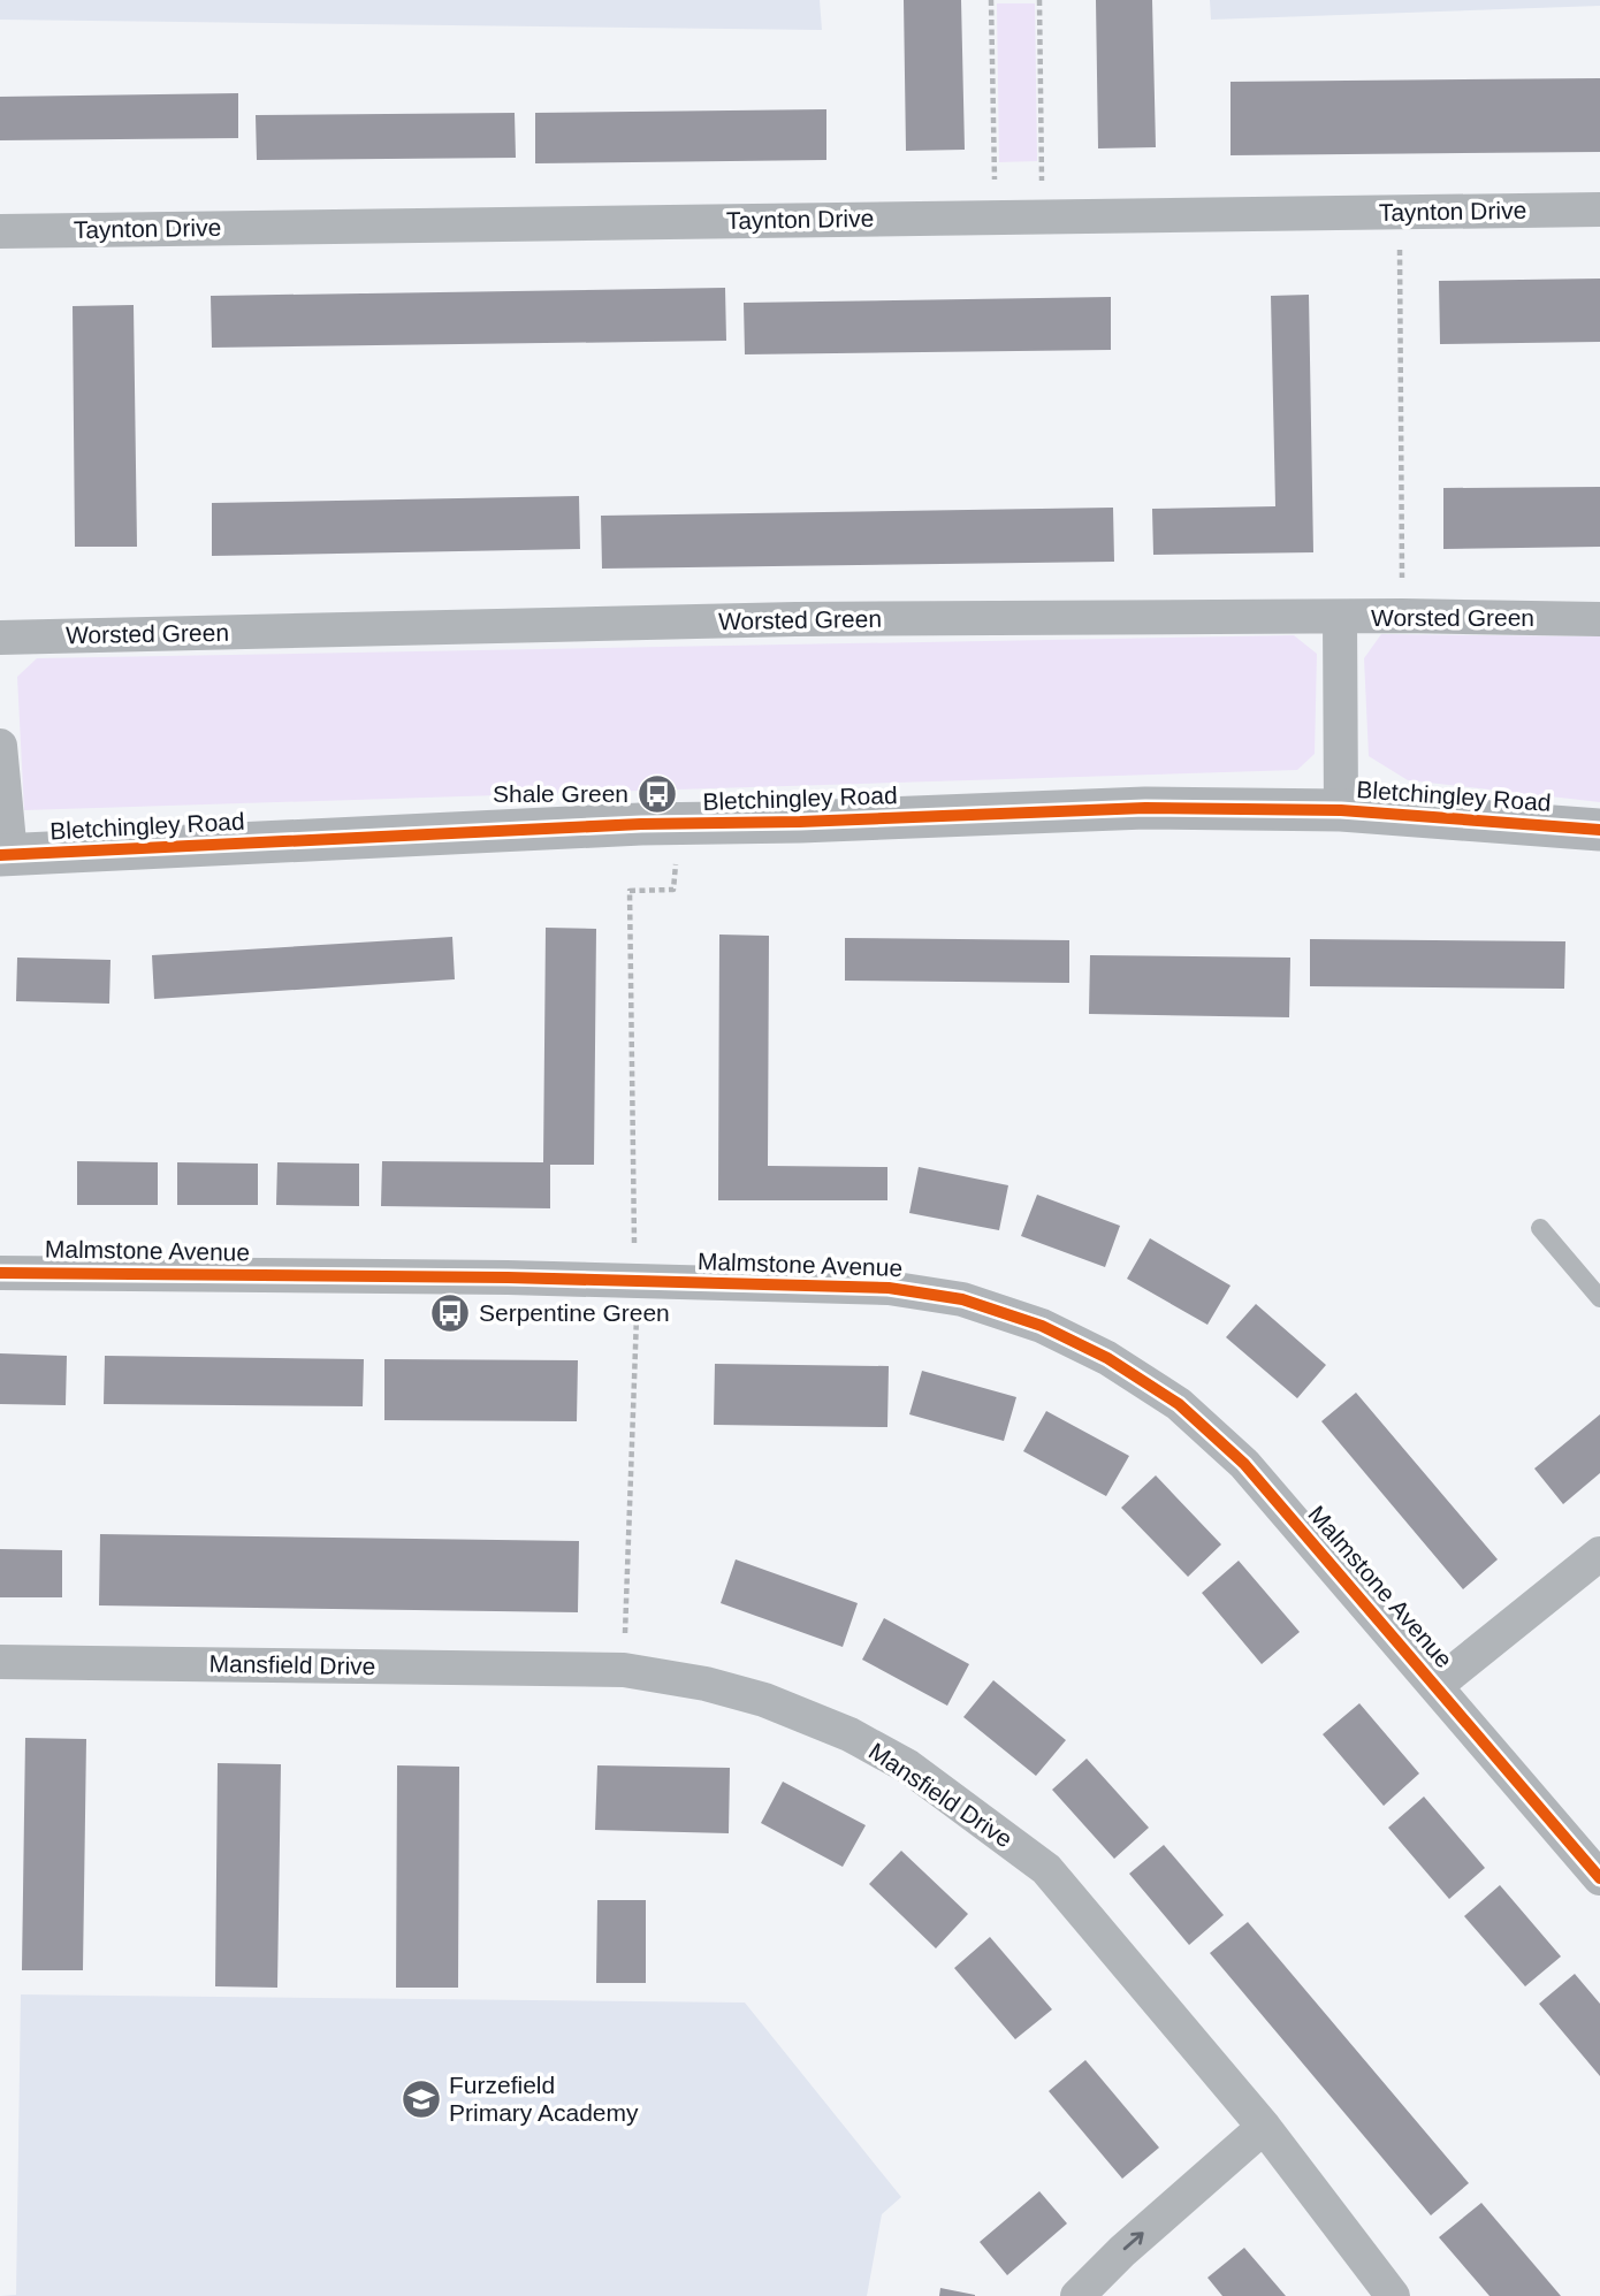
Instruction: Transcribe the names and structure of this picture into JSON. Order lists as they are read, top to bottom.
{
  "streets": {
    "street": [
      "Taynton Drive",
      "Worsted Green",
      "Bletchingley Road",
      "Malmstone Avenue",
      "Mansfield Drive"
    ]
  },
  "places": {
    "bus stop": ["Shale Green", "Serpentine Green"],
    "school or university": ["Furzefield Primary Academy"]
  }
}
